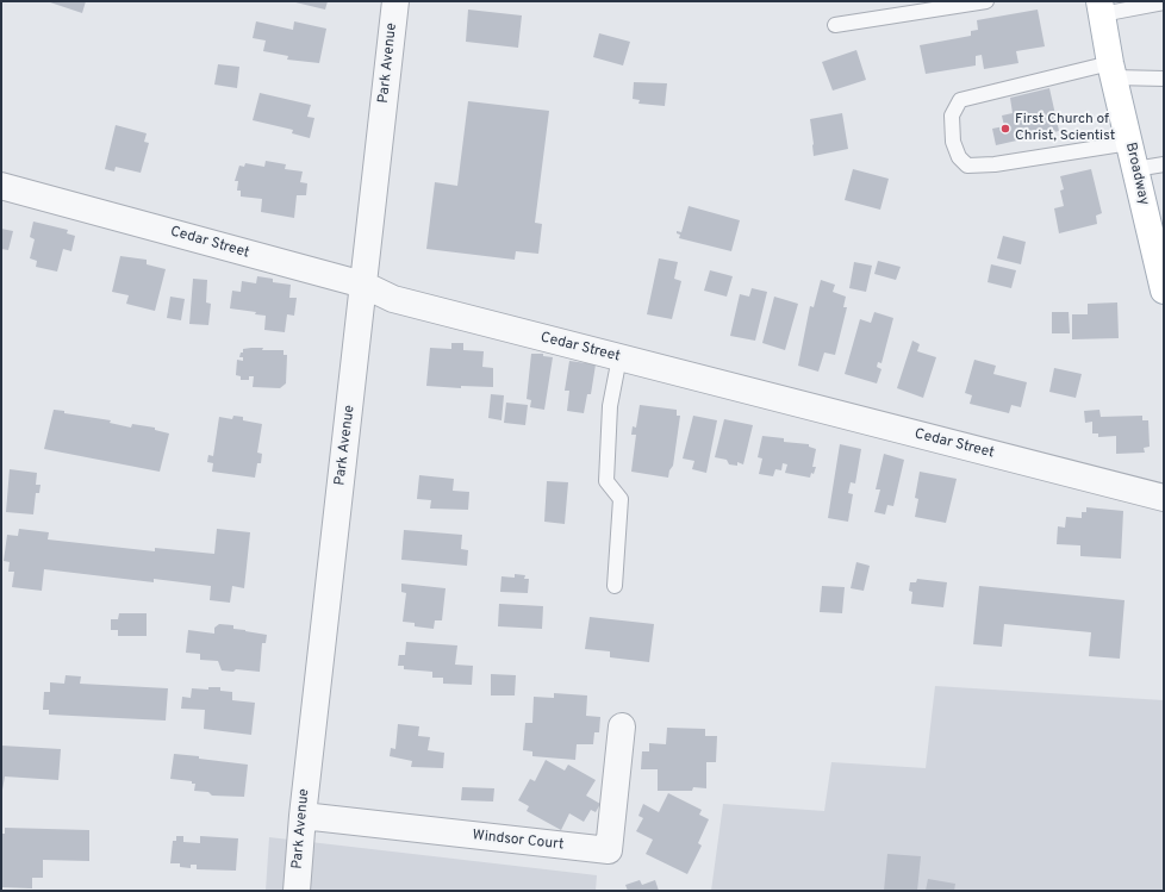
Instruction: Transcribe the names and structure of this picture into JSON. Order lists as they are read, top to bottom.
{
  "streets": {
    "main road": ["Broadway"],
    "street": ["Park Avenue", "Cedar Street", "Windsor Court"]
  },
  "crossings": [
    ["Park Avenue", "Cedar Street"],
    ["Park Avenue", "Windsor Court"]
  ],
  "places": ["First Church of Christ, Scientist"]
}
